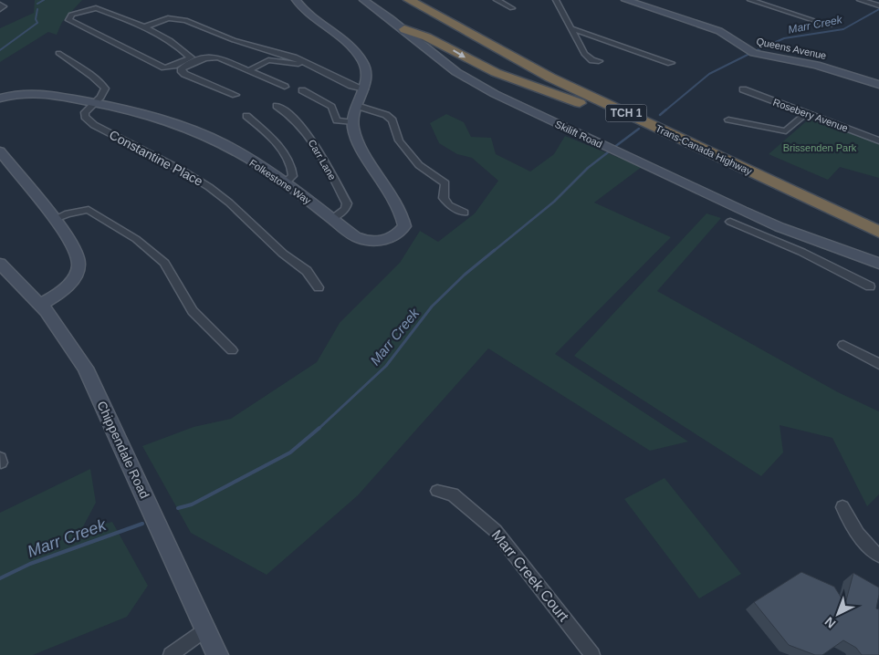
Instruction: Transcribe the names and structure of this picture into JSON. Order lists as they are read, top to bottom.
{
  "streets": {
    "highway": ["TCH 1", "Trans-Canada Highway"],
    "street": [
      "Queens Avenue",
      "Rosebery Avenue",
      "Skilift Road",
      "Constantine Place",
      "Carr Lane",
      "Folkestone Way",
      "Chippendale Road",
      "Marr Creek Court"
    ]
  },
  "crossings": [
    ["Constantine Place", "Folkestone Way"],
    ["Carr Lane", "Folkestone Way"]
  ],
  "water": ["Marr Creek"],
  "parks": ["Brissenden Park"],
  "north": "bottom left"
}
